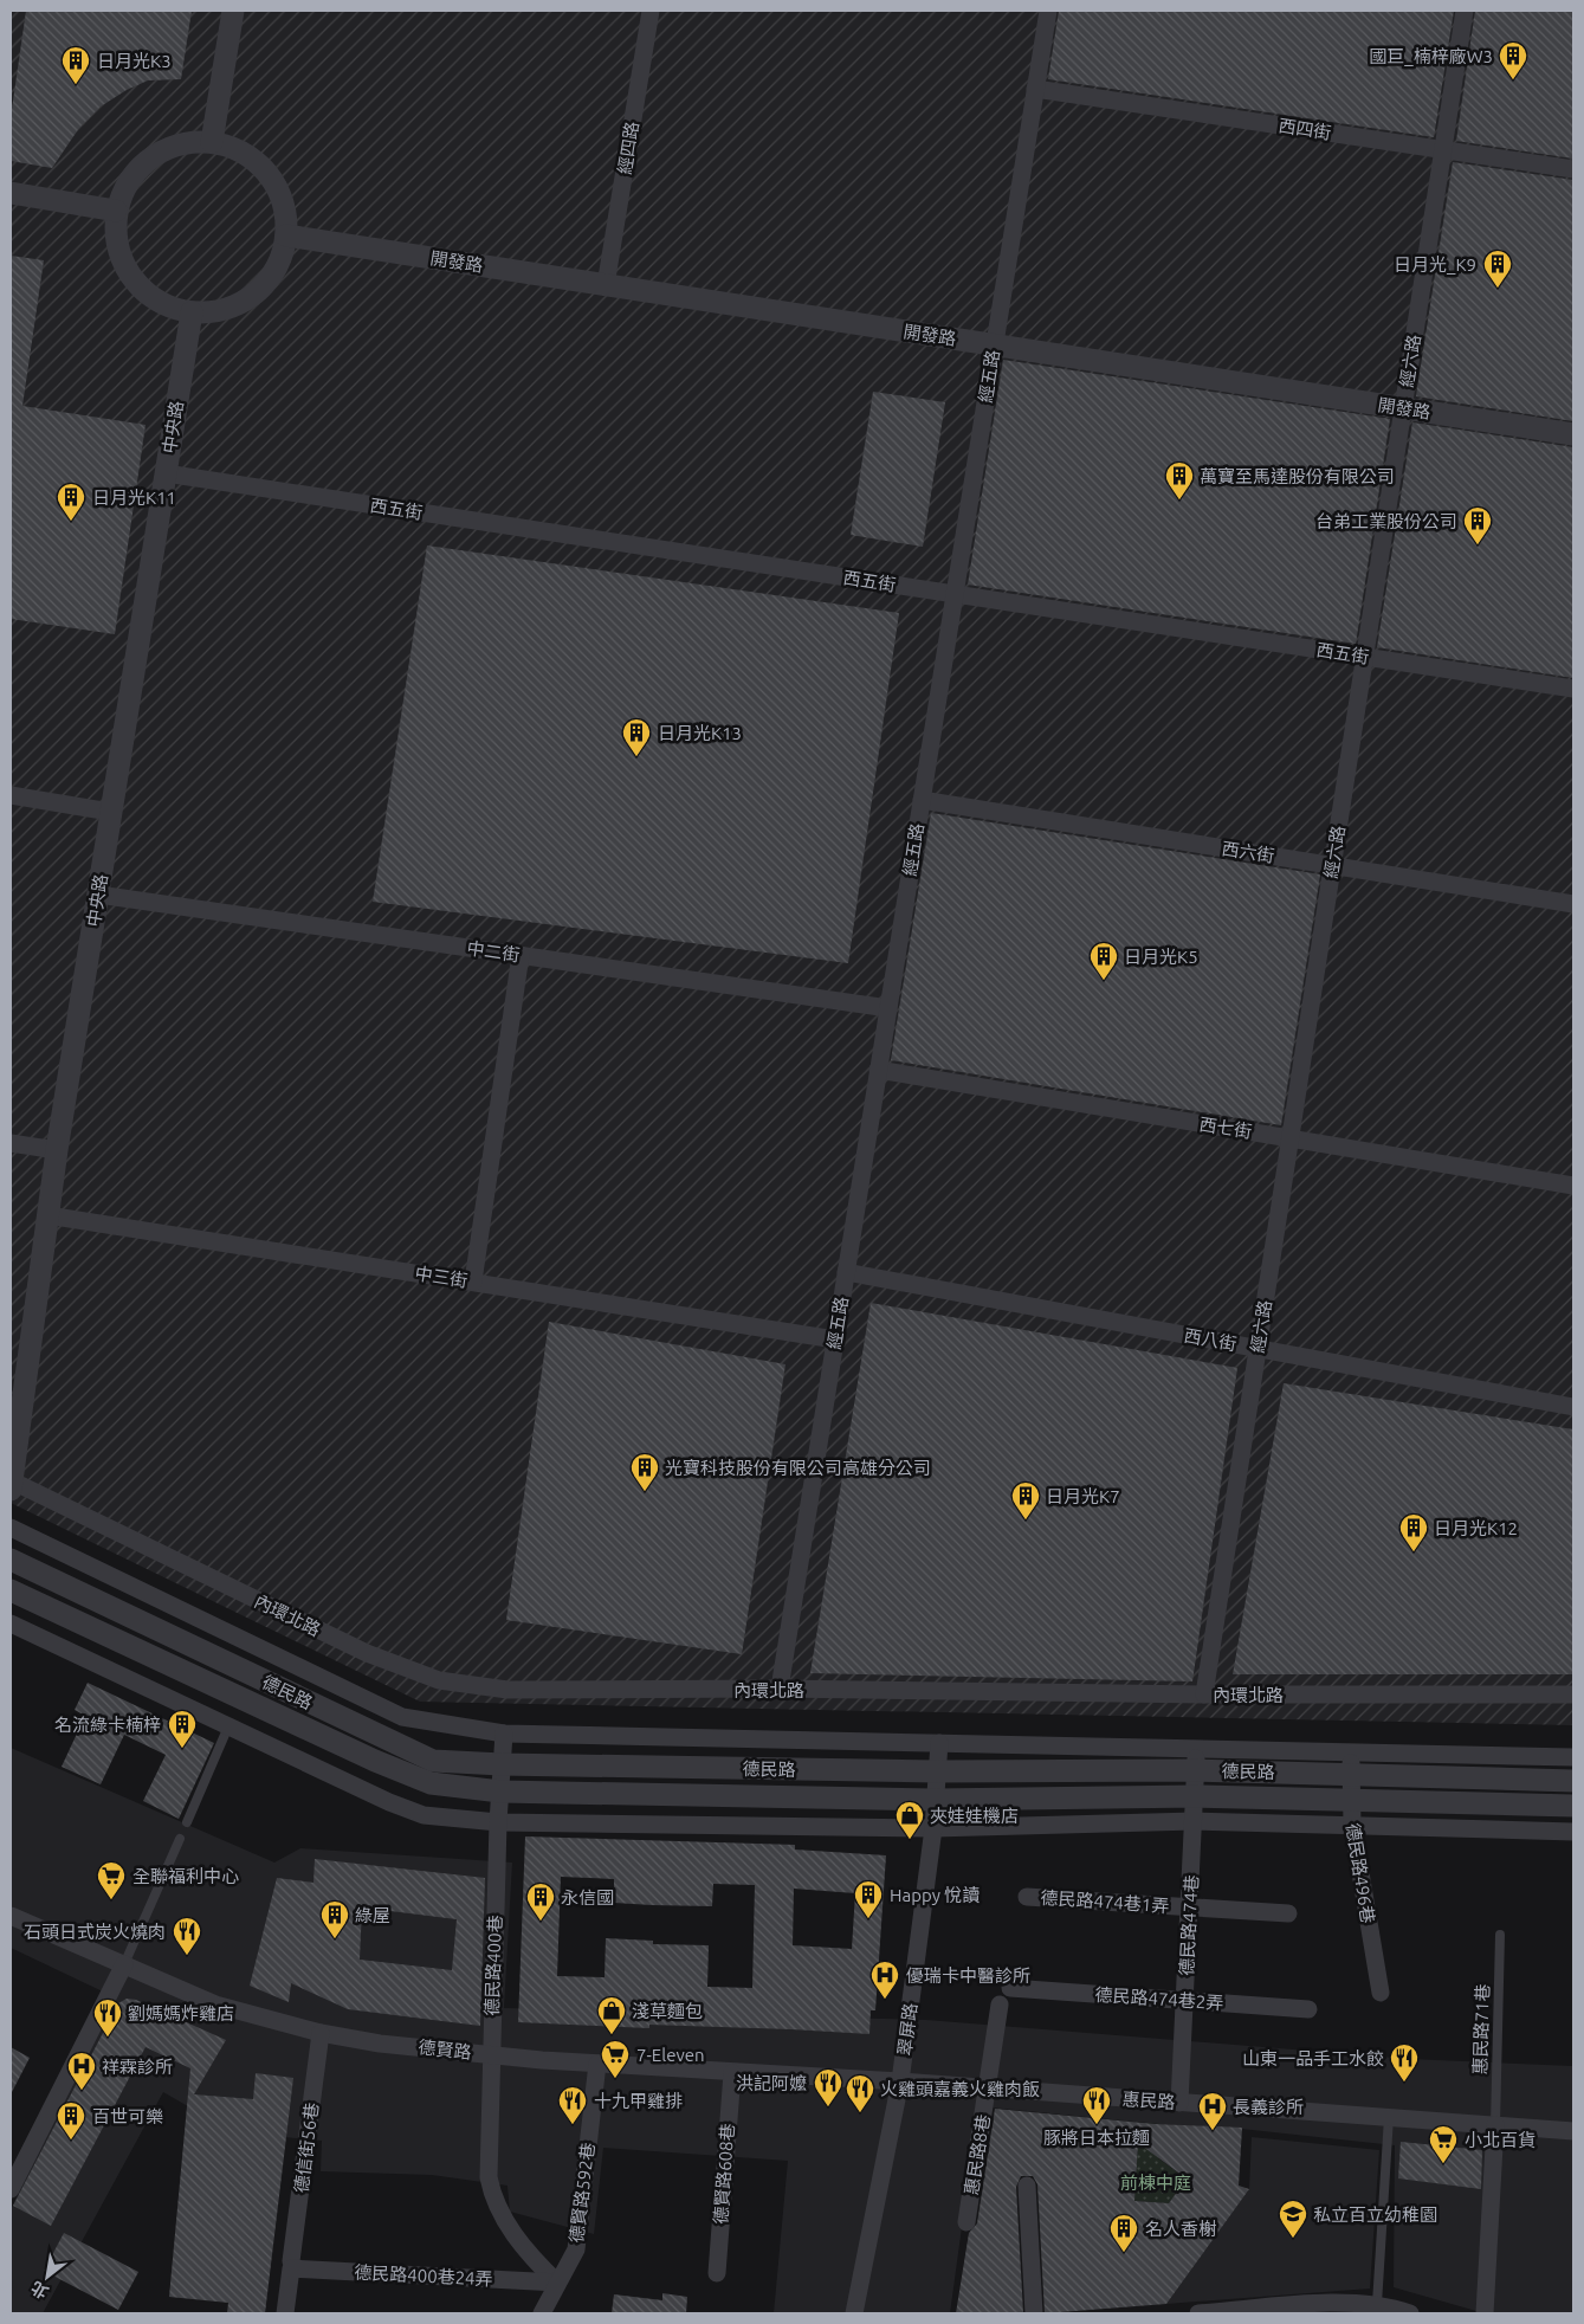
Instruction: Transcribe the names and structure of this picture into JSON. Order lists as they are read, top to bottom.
{
  "streets": {
    "street": [
      "西四街",
      "經四路",
      "開發路",
      "經六路",
      "經五路",
      "中央路",
      "西五街",
      "西六街",
      "中二街",
      "西七街",
      "中三街",
      "西八街",
      "內環北路",
      "德民路",
      "德民路496巷",
      "德民路474巷1弄",
      "德民路474巷",
      "德民路400巷",
      "德民路474巷2弄",
      "翠屏路",
      "德賢路",
      "惠民路",
      "德信街56巷",
      "惠民路8巷",
      "德賢路608巷",
      "德賢路592巷",
      "德民路400巷24弄"
    ],
    "lane": ["惠民路71巷"]
  },
  "crossings": [
    ["西四街", "經六路"],
    ["西四街", "經五路"],
    ["經四路", "開發路"],
    ["開發路", "經六路"],
    ["開發路", "經五路"],
    ["開發路", "中央路"],
    ["經六路", "西五街"],
    ["經六路", "西六街"],
    ["經六路", "西七街"],
    ["經六路", "西八街"],
    ["經六路", "內環北路"],
    ["經五路", "西五街"],
    ["經五路", "西六街"],
    ["經五路", "中二街"],
    ["經五路", "西七街"],
    ["經五路", "中三街"],
    ["經五路", "西八街"],
    ["經五路", "內環北路"],
    ["中央路", "西五街"],
    ["中央路", "中二街"],
    ["中央路", "中三街"],
    ["中央路", "內環北路"],
    ["德民路", "德民路496巷"],
    ["德民路", "德民路474巷"],
    ["德民路", "德民路400巷"],
    ["德民路", "翠屏路"],
    ["德民路474巷1弄", "德民路474巷"],
    ["德民路474巷", "德民路474巷2弄"],
    ["德民路474巷", "惠民路"],
    ["德民路400巷", "德賢路"],
    ["德民路400巷", "德賢路592巷"],
    ["德民路400巷", "德民路400巷24弄"],
    ["翠屏路", "德賢路"],
    ["翠屏路", "惠民路"],
    ["惠民路71巷", "惠民路"],
    ["德賢路", "惠民路"],
    ["德賢路", "德信街56巷"],
    ["德賢路", "德賢路608巷"],
    ["德賢路", "德賢路592巷"],
    ["惠民路", "惠民路8巷"],
    ["德信街56巷", "德民路400巷24弄"],
    ["德賢路592巷", "德民路400巷24弄"]
  ],
  "parks": ["前棟中庭"],
  "places": {
    "building": [
      "國巨_楠梓廠W3",
      "日月光K3",
      "日月光_K9",
      "萬寶至馬達股份有限公司",
      "日月光K11",
      "台弟工業股份公司",
      "日月光K13",
      "日月光K5",
      "光寶科技股份有限公司高雄分公司",
      "日月光K7",
      "日月光K12",
      "名流綠卡楠梓",
      "Happy 悅讀",
      "永信國",
      "綠屋",
      "百世可樂",
      "名人香榭"
    ],
    "shop": ["夾娃娃機店", "淺草麵包"],
    "supermarket": ["全聯福利中心", "7-Eleven", "小北百貨"],
    "restaurant": [
      "石頭日式炭火燒肉",
      "劉媽媽炸雞店",
      "山東一品手工水餃",
      "洪記阿嬤",
      "火雞頭嘉義火雞肉飯",
      "十九甲雞排",
      "豚將日本拉麵"
    ],
    "hospital": ["優瑞卡中醫診所", "祥霖診所", "長義診所"],
    "school or university": ["私立百立幼稚園"]
  },
  "north": "bottom left"
}
